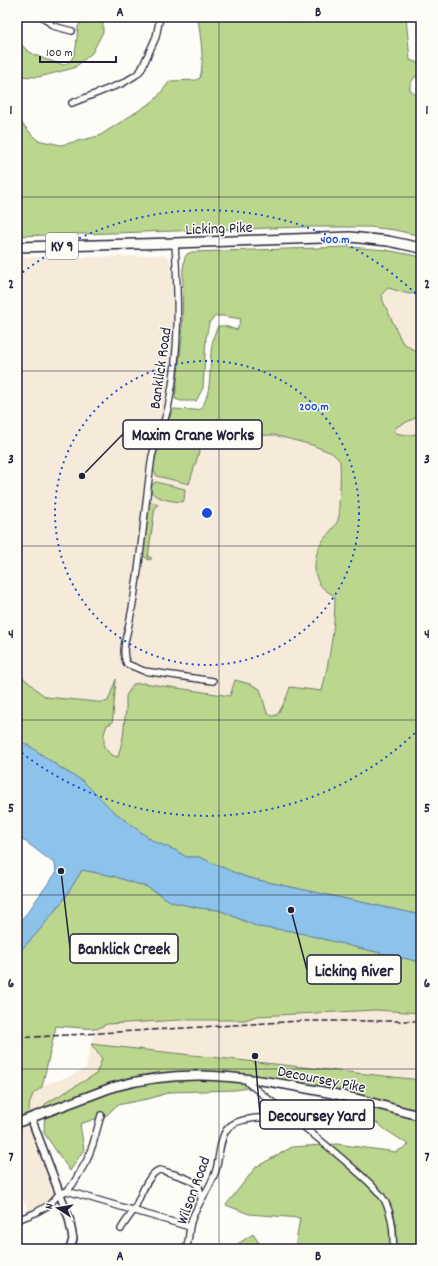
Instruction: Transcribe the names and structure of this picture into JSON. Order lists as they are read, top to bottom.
{
  "streets": {
    "main road": ["Licking Pike", "KY 9", "Decoursey Pike"],
    "street": ["Banklick Road", "Wilson Road"]
  },
  "crossings": [
    ["Licking Pike", "Banklick Road"]
  ],
  "places": [
    "Maxim Crane Works",
    "Banklick Creek",
    "Licking River",
    "Decoursey Yard"
  ],
  "scale_bar": "100 m",
  "north": "left",
  "grid": {
    "columns": ["A", "B"],
    "rows": [
      "1",
      "2",
      "3",
      "4",
      "5",
      "6",
      "7"
    ]
  },
  "rings": ["400 m", "200 m"]
}
